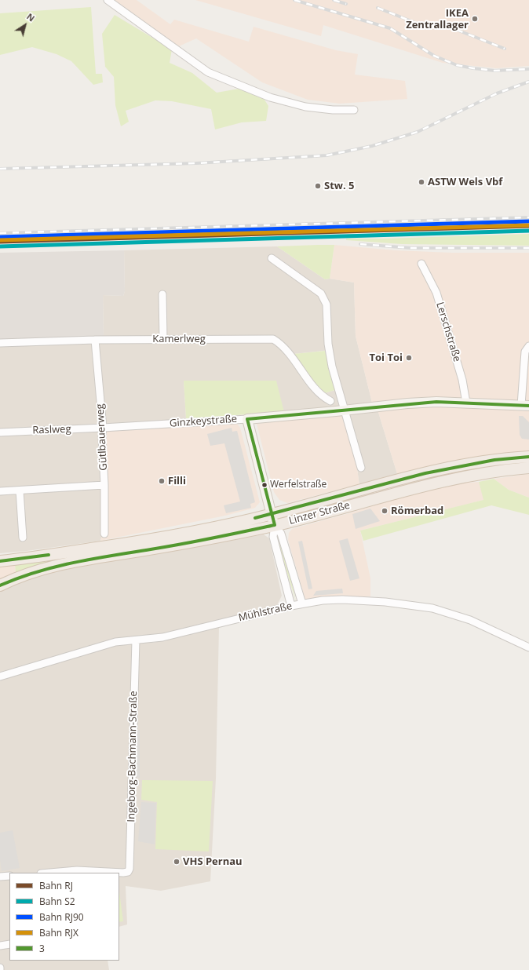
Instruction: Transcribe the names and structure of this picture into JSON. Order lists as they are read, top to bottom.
{
  "streets": {
    "main road": ["Linzer Straße"],
    "street": [
      "Lerschstraße",
      "Kamerlweg",
      "Ginzkeystraße",
      "Raslweg",
      "Gütlbauerweg",
      "Mühlstraße",
      "Ingeborg-Bachmann-Straße"
    ]
  },
  "crossings": [
    ["Lerschstraße", "Ginzkeystraße"],
    ["Kamerlweg", "Gütlbauerweg"],
    ["Ginzkeystraße", "Raslweg"],
    ["Ginzkeystraße", "Gütlbauerweg"],
    ["Raslweg", "Gütlbauerweg"],
    ["Mühlstraße", "Ingeborg-Bachmann-Straße"]
  ],
  "places": [
    "IKEA Zentrallager",
    "ASTW Wels Vbf",
    "Stw. 5",
    "Toi Toi",
    "Filli",
    "Werfelstraße",
    "Römerbad",
    "VHS Pernau"
  ],
  "lines": [
    "rail line RJ90",
    "rail line RJX",
    "rail line RJ",
    "rail line S2",
    "transit line 3"
  ],
  "legend": [
    "Bahn RJ",
    "Bahn S2",
    "Bahn RJ90",
    "Bahn RJX",
    "3"
  ],
  "north": "top right"
}
